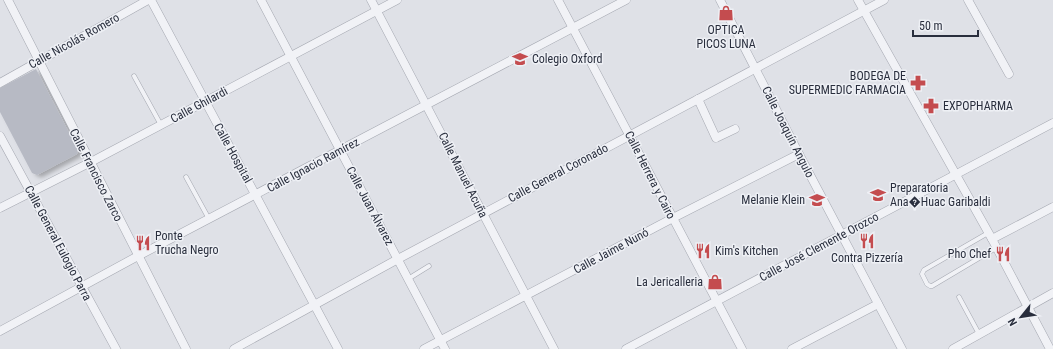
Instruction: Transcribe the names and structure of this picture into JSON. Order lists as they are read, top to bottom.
{
  "streets": {
    "street": [
      "Calle Nicolás Romero",
      "Calle Ghilardi",
      "Calle Joaquín Angulo",
      "Calle Hospital",
      "Calle Ignacio Ramírez",
      "Calle General Coronado",
      "Calle Francisco Zarco",
      "Calle Manuel Acuña",
      "Calle Herrera y Cairo",
      "Calle Juan Álvarez",
      "Calle General Eulogio Parra",
      "Calle José Clemente Orozco",
      "Calle Jaime Nunó"
    ]
  },
  "crossings": [
    ["Calle Nicolás Romero", "Calle Hospital"],
    ["Calle Nicolás Romero", "Calle Francisco Zarco"],
    ["Calle Ghilardi", "Calle Hospital"],
    ["Calle Ghilardi", "Calle Francisco Zarco"],
    ["Calle Ghilardi", "Calle Manuel Acuña"],
    ["Calle Ghilardi", "Calle Juan Álvarez"],
    ["Calle Ghilardi", "Calle General Eulogio Parra"],
    ["Calle Joaquín Angulo", "Calle General Coronado"],
    ["Calle Joaquín Angulo", "Calle José Clemente Orozco"],
    ["Calle Joaquín Angulo", "Calle Jaime Nunó"],
    ["Calle Hospital", "Calle Ignacio Ramírez"],
    ["Calle Hospital", "Calle General Coronado"],
    ["Calle Ignacio Ramírez", "Calle Francisco Zarco"],
    ["Calle Ignacio Ramírez", "Calle Manuel Acuña"],
    ["Calle Ignacio Ramírez", "Calle Herrera y Cairo"],
    ["Calle Ignacio Ramírez", "Calle Juan Álvarez"],
    ["Calle Ignacio Ramírez", "Calle General Eulogio Parra"],
    ["Calle General Coronado", "Calle Manuel Acuña"],
    ["Calle General Coronado", "Calle Herrera y Cairo"],
    ["Calle General Coronado", "Calle Juan Álvarez"],
    ["Calle Manuel Acuña", "Calle Jaime Nunó"],
    ["Calle Herrera y Cairo", "Calle José Clemente Orozco"],
    ["Calle Herrera y Cairo", "Calle Jaime Nunó"],
    ["Calle Juan Álvarez", "Calle Jaime Nunó"]
  ],
  "places": {
    "shop": ["OPTICA PICOS LUNA", "La Jericalleria"],
    "school or university": ["Colegio Oxford", "Preparatoria Ana�Huac Garibaldi", "Melanie Klein"],
    "pharmacy": ["BODEGA DE SUPERMEDIC FARMACIA", "EXPOPHARMA"],
    "restaurant": [
      "Contra Pizzería",
      "Ponte Trucha Negro",
      "Kim's Kitchen",
      "Pho Chef"
    ]
  },
  "scale_bar": "50 m",
  "north": "bottom left"
}
